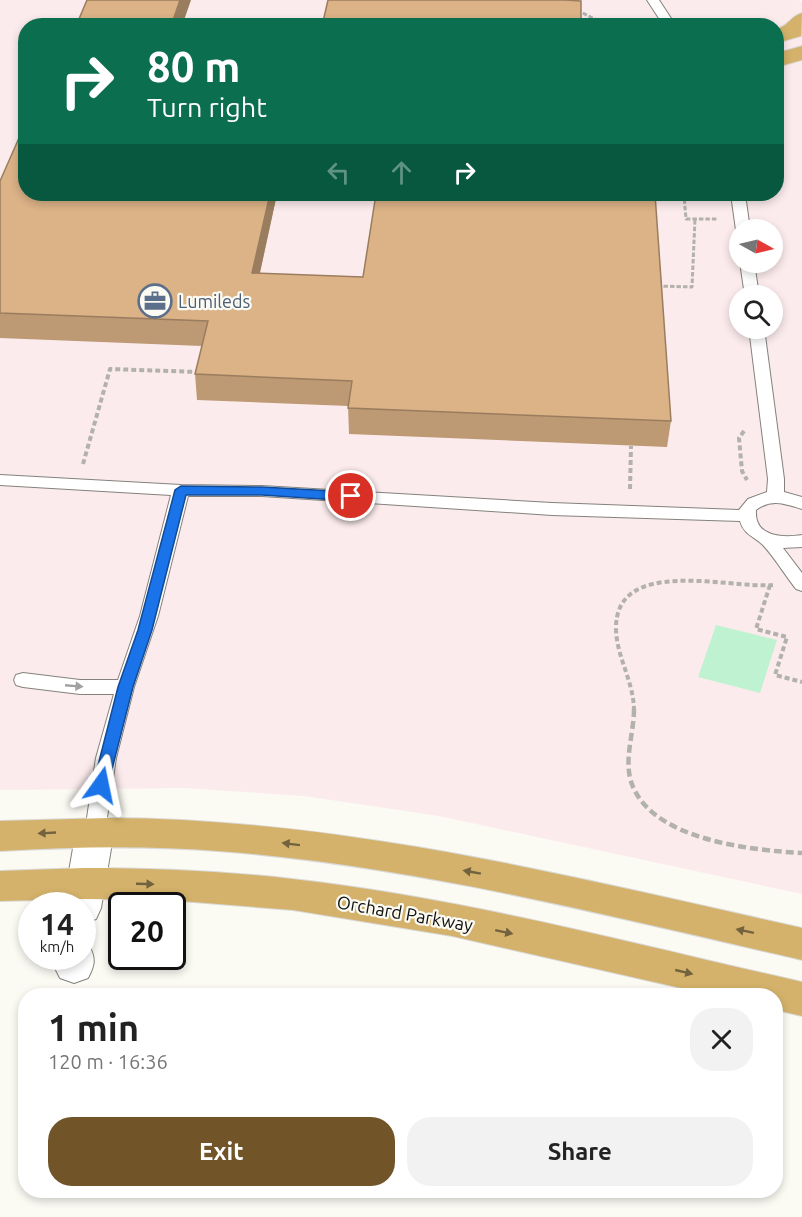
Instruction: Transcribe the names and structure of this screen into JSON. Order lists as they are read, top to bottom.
{
  "streets": {
    "main road": ["Orchard Parkway"]
  },
  "places": {
    "office": ["Lumileds"]
  },
  "north": "right",
  "page": {
    "turn": ["80 m", "Turn right"],
    "speed": "14 km/h",
    "limit": "20",
    "heading": ["1 min", "120 m · 16:36"],
    "buttons": ["Exit", "Share"]
  }
}
